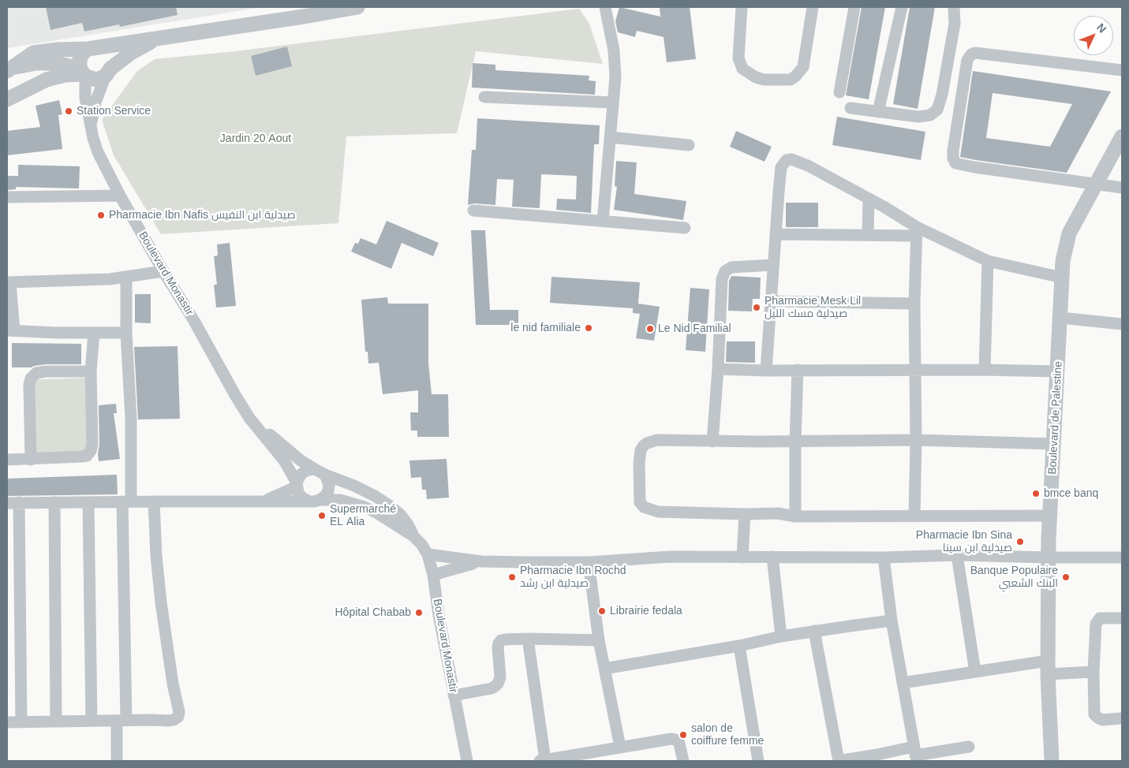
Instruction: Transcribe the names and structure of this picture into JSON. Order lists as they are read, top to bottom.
{
  "streets": {
    "street": ["Boulevard Monastir", "Boulevard de Palestine"]
  },
  "parks": ["Jardin 20 Aout"],
  "places": [
    "Station Service",
    "Pharmacie Ibn Nafis صيدلية ابن النفيس",
    "Pharmacie Mesk Lil صيدلية مسك الليل",
    "le nid familiale",
    "Le Nid Familial",
    "bmce banq",
    "Supermarché EL Alia",
    "Pharmacie Ibn Sina صيدلية ابن سينا",
    "Pharmacie Ibn Rochd صيدلية ابن رشد",
    "Banque Populaire البنك الشعبي",
    "Librairie fedala",
    "Hôpital Chabab",
    "salon de coiffure femme"
  ],
  "north": "top right"
}
